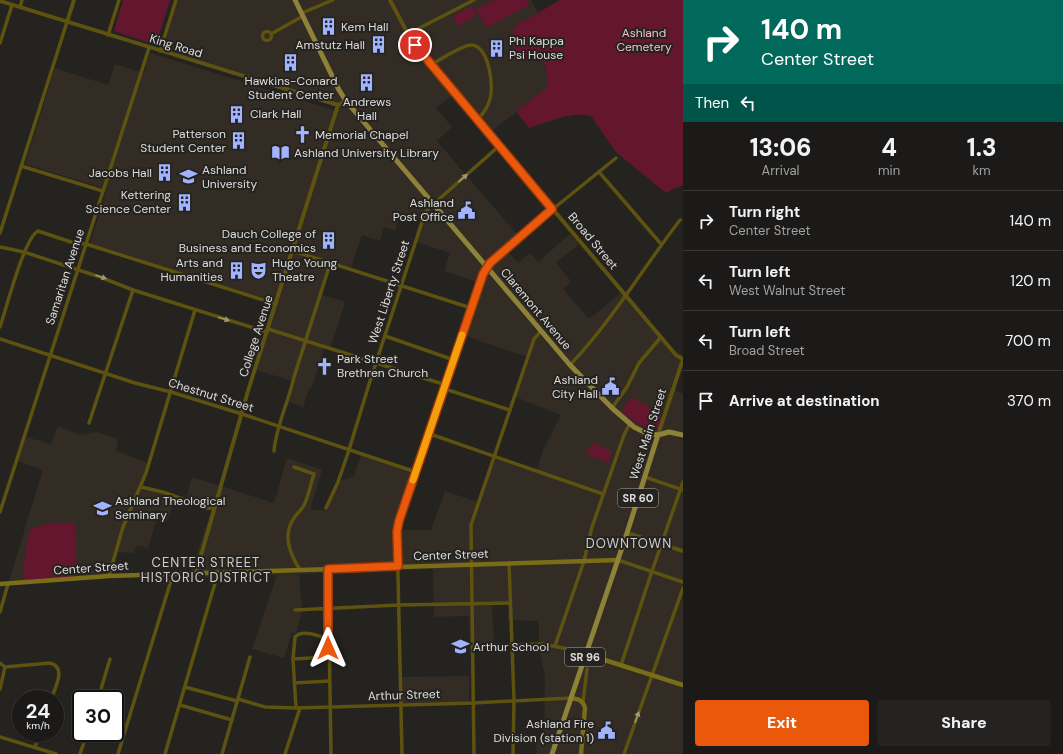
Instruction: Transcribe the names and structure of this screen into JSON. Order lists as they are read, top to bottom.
{
  "streets": {
    "main road": [
      "Claremont Avenue",
      "West Main Street",
      "SR 60",
      "Center Street",
      "SR 96"
    ],
    "street": [
      "King Road",
      "Broad Street",
      "Samaritan Avenue",
      "West Liberty Street",
      "College Avenue",
      "Chestnut Street",
      "Arthur Street"
    ]
  },
  "crossings": [
    ["King Road", "Samaritan Avenue"],
    ["King Road", "College Avenue"],
    ["Broad Street", "West Liberty Street"],
    ["Broad Street", "West Main Street"],
    ["Samaritan Avenue", "Chestnut Street"],
    ["West Liberty Street", "Claremont Avenue"],
    ["West Liberty Street", "Chestnut Street"],
    ["Claremont Avenue", "West Main Street"],
    ["College Avenue", "Chestnut Street"],
    ["College Avenue", "Center Street"],
    ["West Main Street", "Center Street"],
    ["West Main Street", "SR 96"],
    ["Center Street", "SR 96"],
    ["SR 96", "Arthur Street"]
  ],
  "districts": ["DOWNTOWN", "CENTER STREET HISTORIC DISTRICT"],
  "parks": ["Ashland Cemetery"],
  "places": {
    "building": [
      "Kem Hall",
      "Amstutz Hall",
      "Phi Kappa Psi House",
      "Hawkins-Conard Student Center",
      "Andrews Hall",
      "Clark Hall",
      "Patterson Student Center",
      "Jacobs Hall",
      "Kettering Science Center",
      "Dauch College of Business and Economics",
      "Arts and Humanities"
    ],
    "church": ["Memorial Chapel", "Park Street Brethren Church"],
    "library": ["Ashland University Library"],
    "school or university": ["Ashland University", "Ashland Theological Seminary", "Arthur School"],
    "public building": ["Ashland Post Office", "Ashland City Hall", "Ashland Fire Division (station 1)"],
    "theatre": ["Hugo Young Theatre"]
  },
  "page": {
    "turn": ["140 m", "Center Street"],
    "then": "Then",
    "eta": [
      "13:06",
      "Arrival",
      "4",
      "min",
      "1.3",
      "km"
    ],
    "list": [
      {
        "name": "Turn right",
        "note": "Center Street",
        "value": "140 m"
      },
      {
        "name": "Turn left",
        "note": "West Walnut Street",
        "value": "120 m"
      },
      {
        "name": "Turn left",
        "note": "Broad Street",
        "value": "700 m"
      },
      {
        "name": "Arrive at destination",
        "value": "370 m"
      }
    ],
    "speed": "24 km/h",
    "limit": "30",
    "buttons": ["Exit", "Share"]
  }
}
